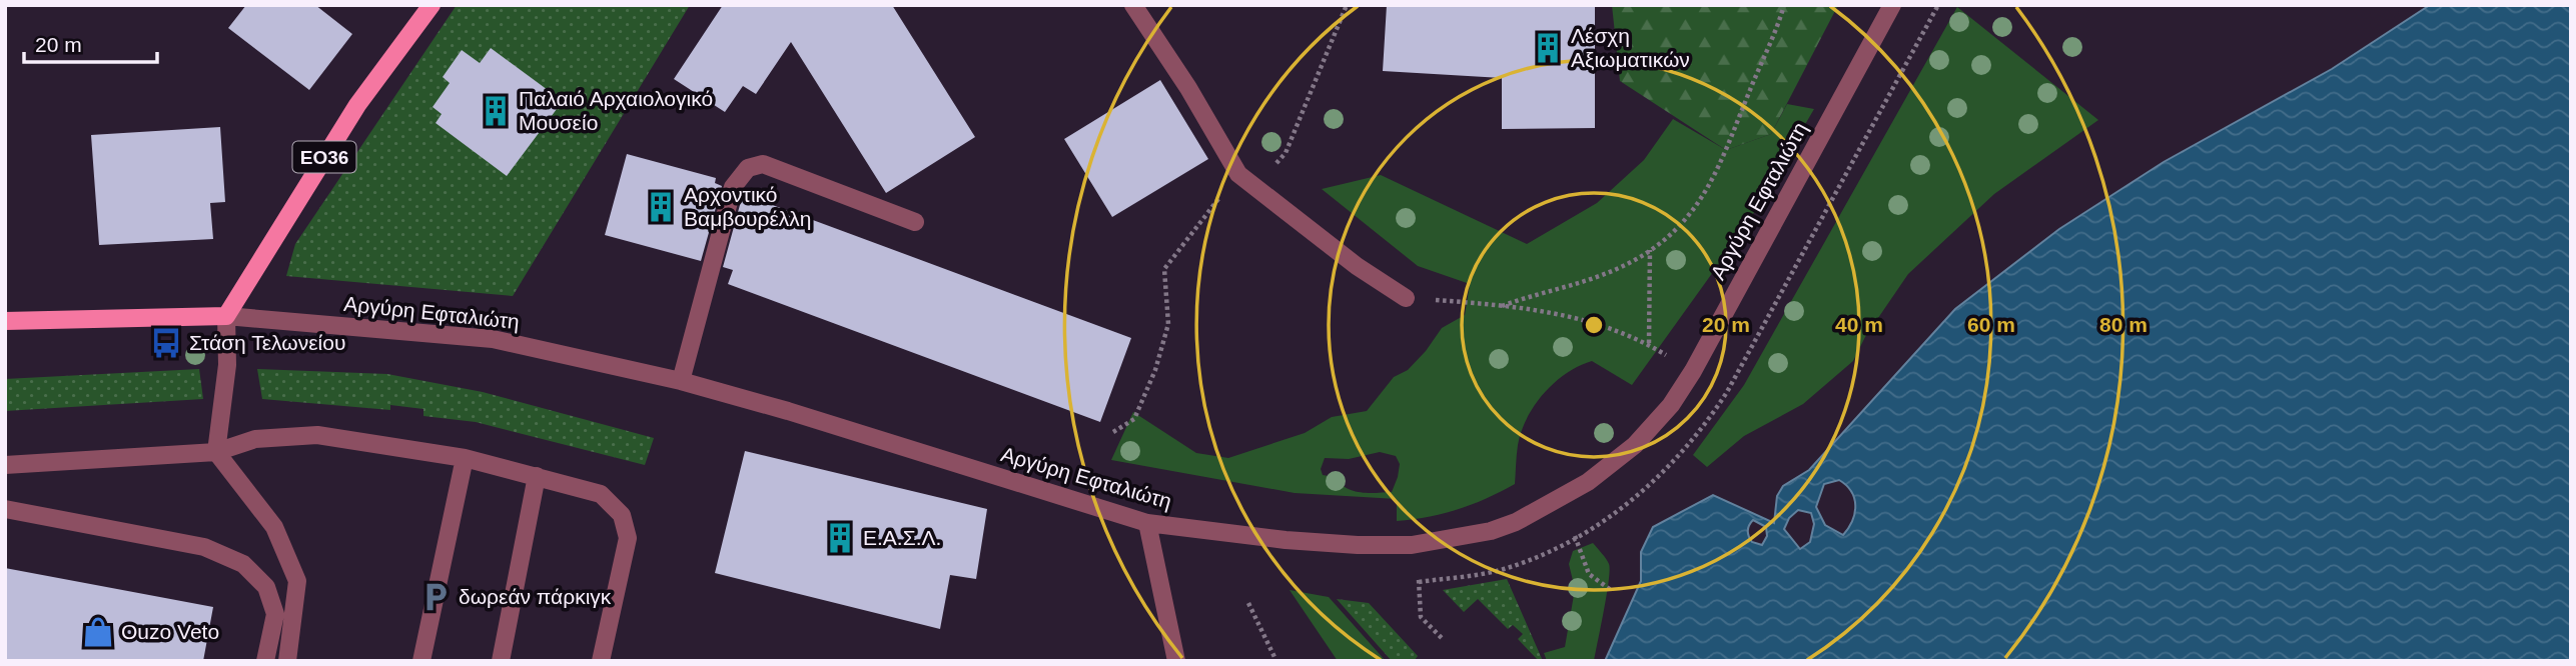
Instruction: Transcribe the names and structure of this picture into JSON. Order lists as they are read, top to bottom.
{
  "streets": {
    "main road": ["ΕΟ36", "Αργύρη Εφταλιώτη"]
  },
  "crossings": [
    ["ΕΟ36", "Αργύρη Εφταλιώτη"]
  ],
  "places": {
    "building": [
      "Λέσχη Αξιωματικών",
      "Παλαιό Αρχαιολογικό Μουσείο",
      "Αρχοντικό Βαμβουρέλλη",
      "Ε.Α.Σ.Λ."
    ],
    "bus stop": ["Στάση Τελωνείου"],
    "parking": ["δωρεάν πάρκιγκ"],
    "shop": ["Ouzo Veto"]
  },
  "scale_bar": "20 m",
  "rings": [
    "20 m",
    "40 m",
    "60 m",
    "80 m"
  ]
}
